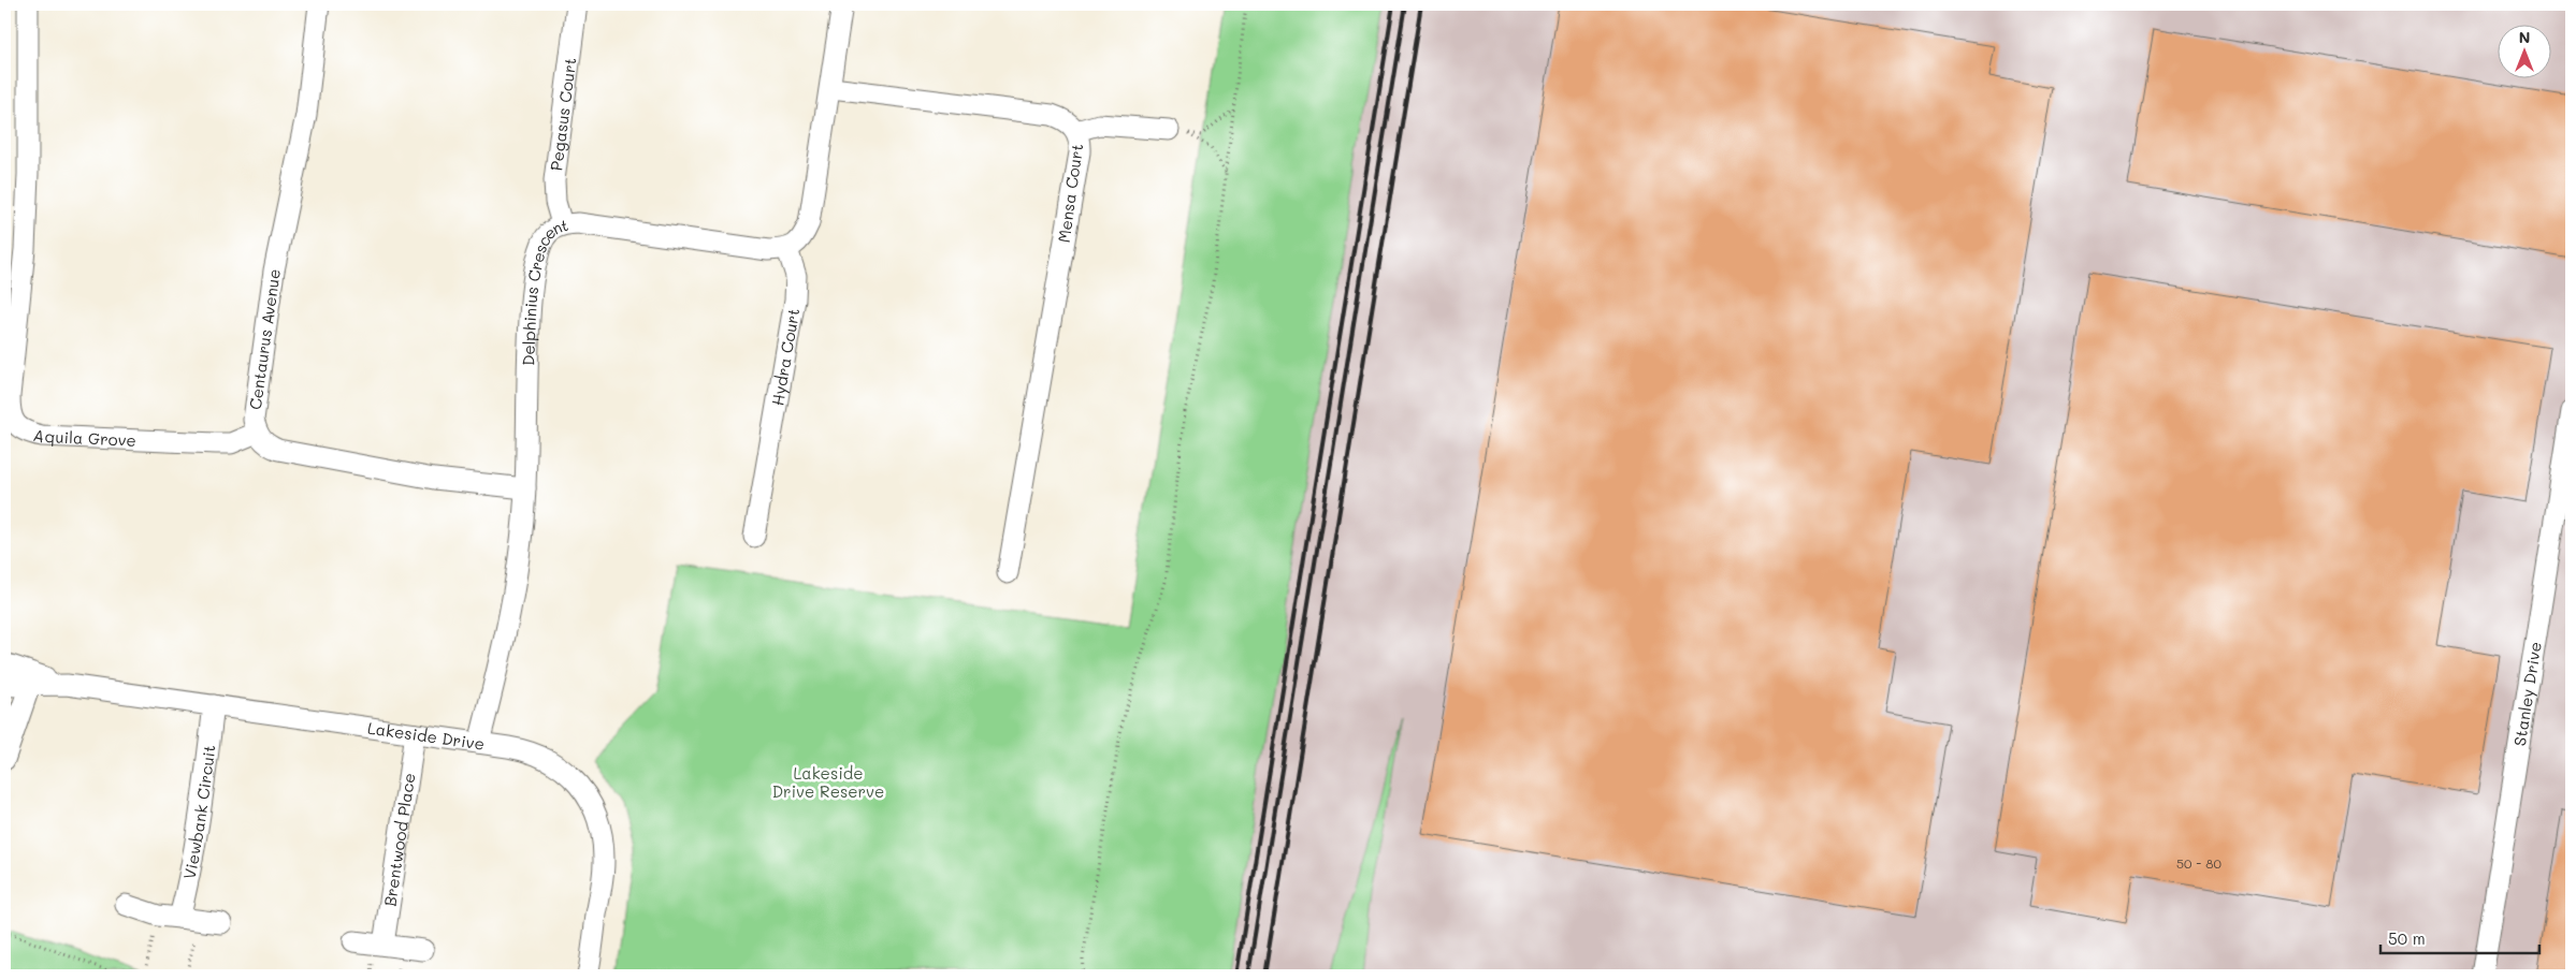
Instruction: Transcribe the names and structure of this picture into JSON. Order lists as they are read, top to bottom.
{
  "streets": {
    "street": [
      "Pegasus Court",
      "Mensa Court",
      "Delphinius Crescent",
      "Centaurus Avenue",
      "Hydra Court",
      "Aquila Grove",
      "Stanley Drive",
      "Lakeside Drive",
      "Viewbank Circuit",
      "Brentwood Place"
    ]
  },
  "crossings": [
    ["Pegasus Court", "Delphinius Crescent"],
    ["Delphinius Crescent", "Centaurus Avenue"],
    ["Delphinius Crescent", "Hydra Court"],
    ["Delphinius Crescent", "Lakeside Drive"],
    ["Centaurus Avenue", "Aquila Grove"],
    ["Lakeside Drive", "Viewbank Circuit"],
    ["Lakeside Drive", "Brentwood Place"]
  ],
  "parks": ["Lakeside Drive Reserve"],
  "house_numbers": ["50 - 80"],
  "scale_bar": "50 m",
  "north": "top"
}
